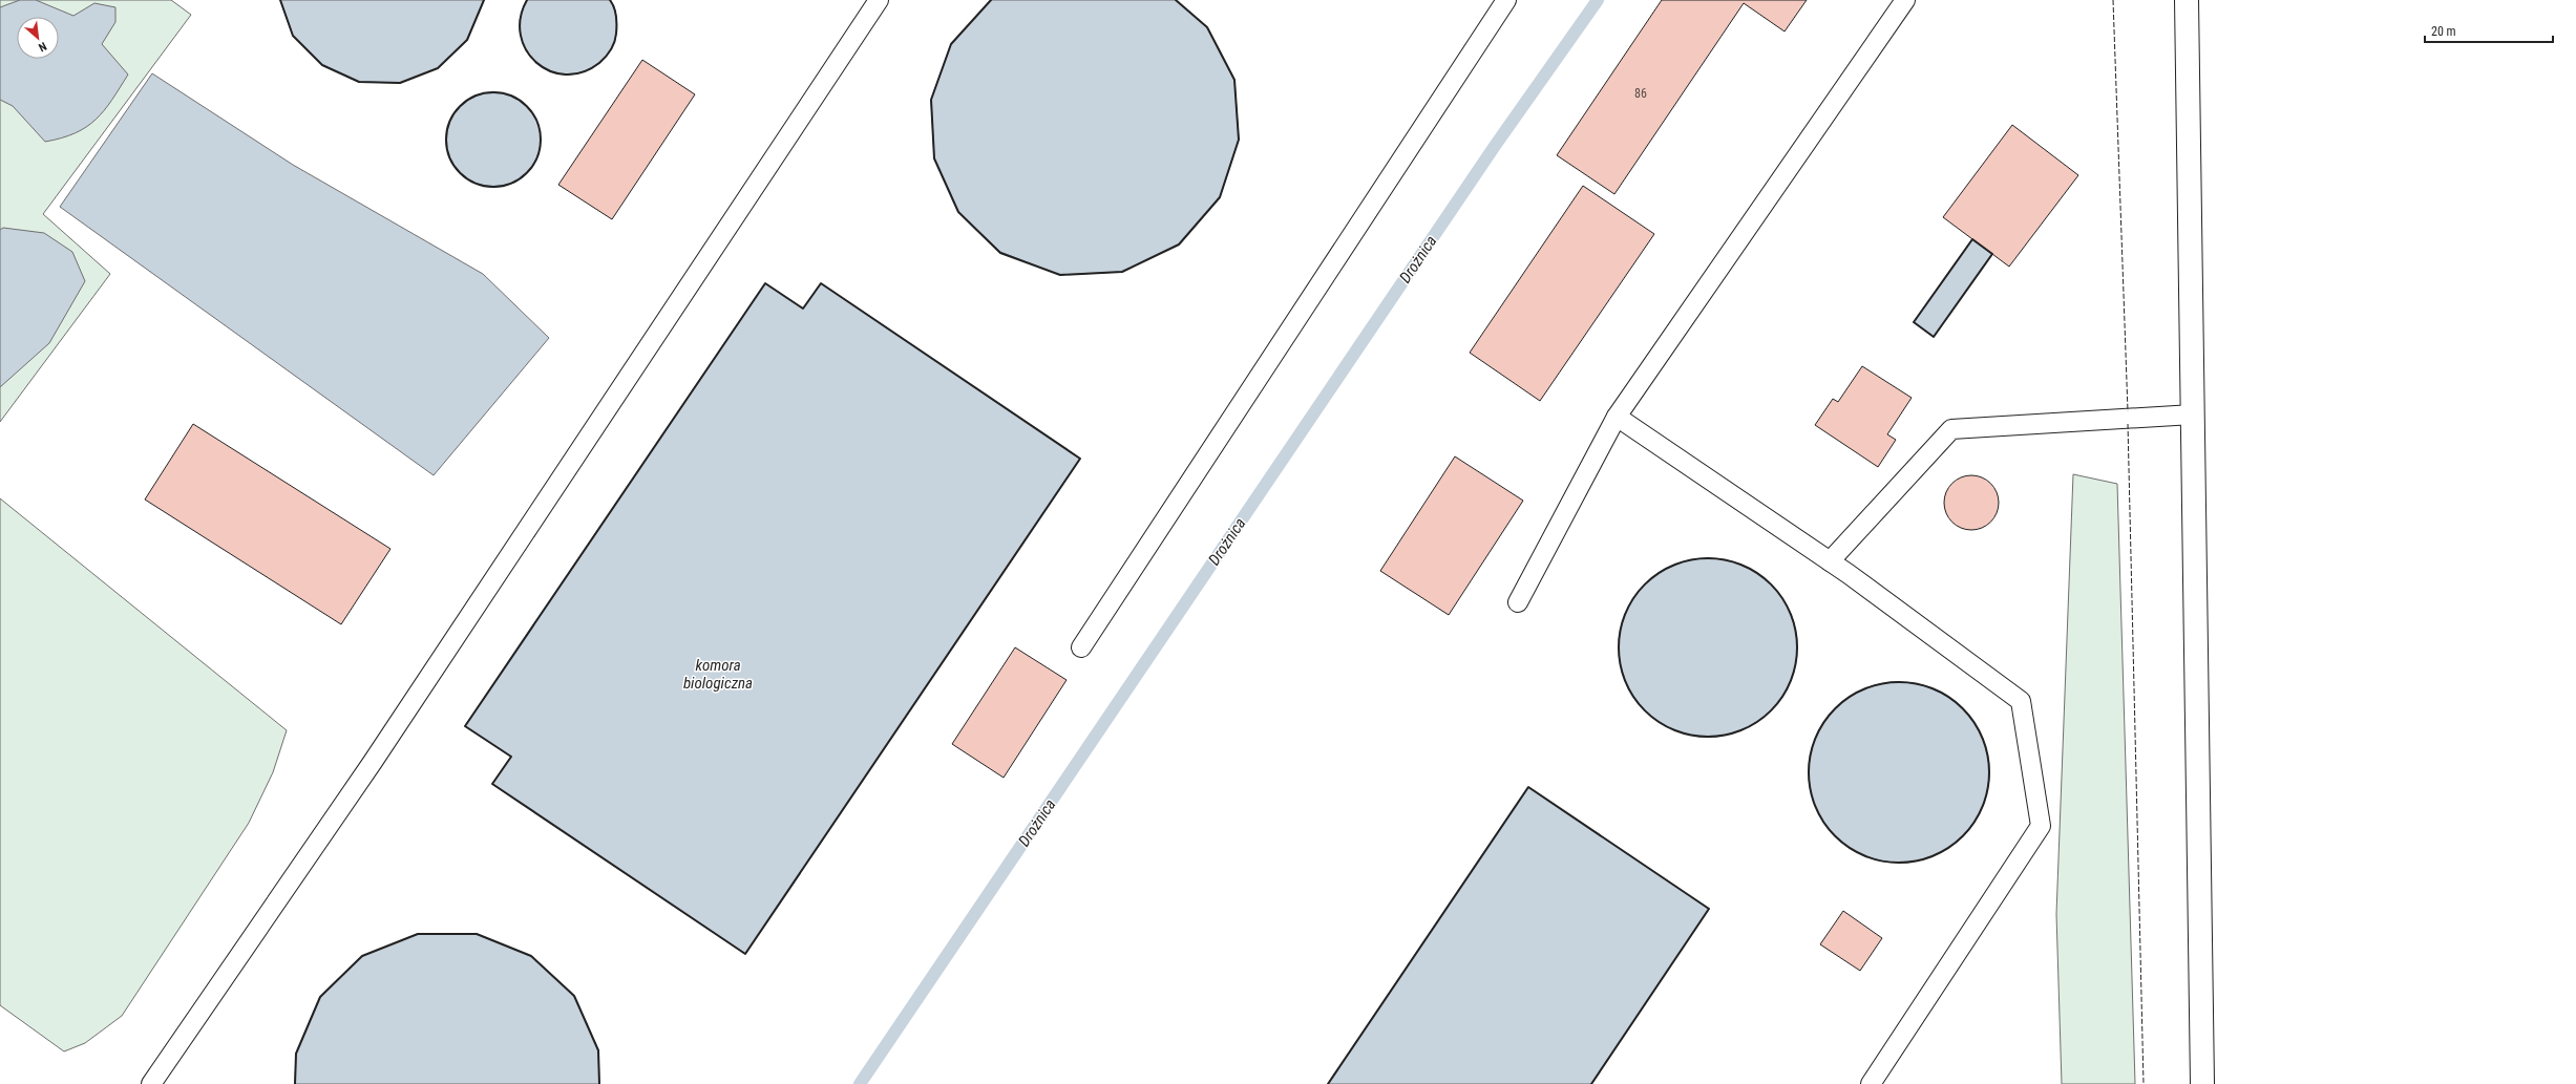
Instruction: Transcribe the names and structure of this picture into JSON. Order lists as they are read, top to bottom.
{
  "water": ["Drożnica", "komora biologiczna"],
  "house_numbers": ["86"],
  "scale_bar": "20 m",
  "north": "bottom right"
}
